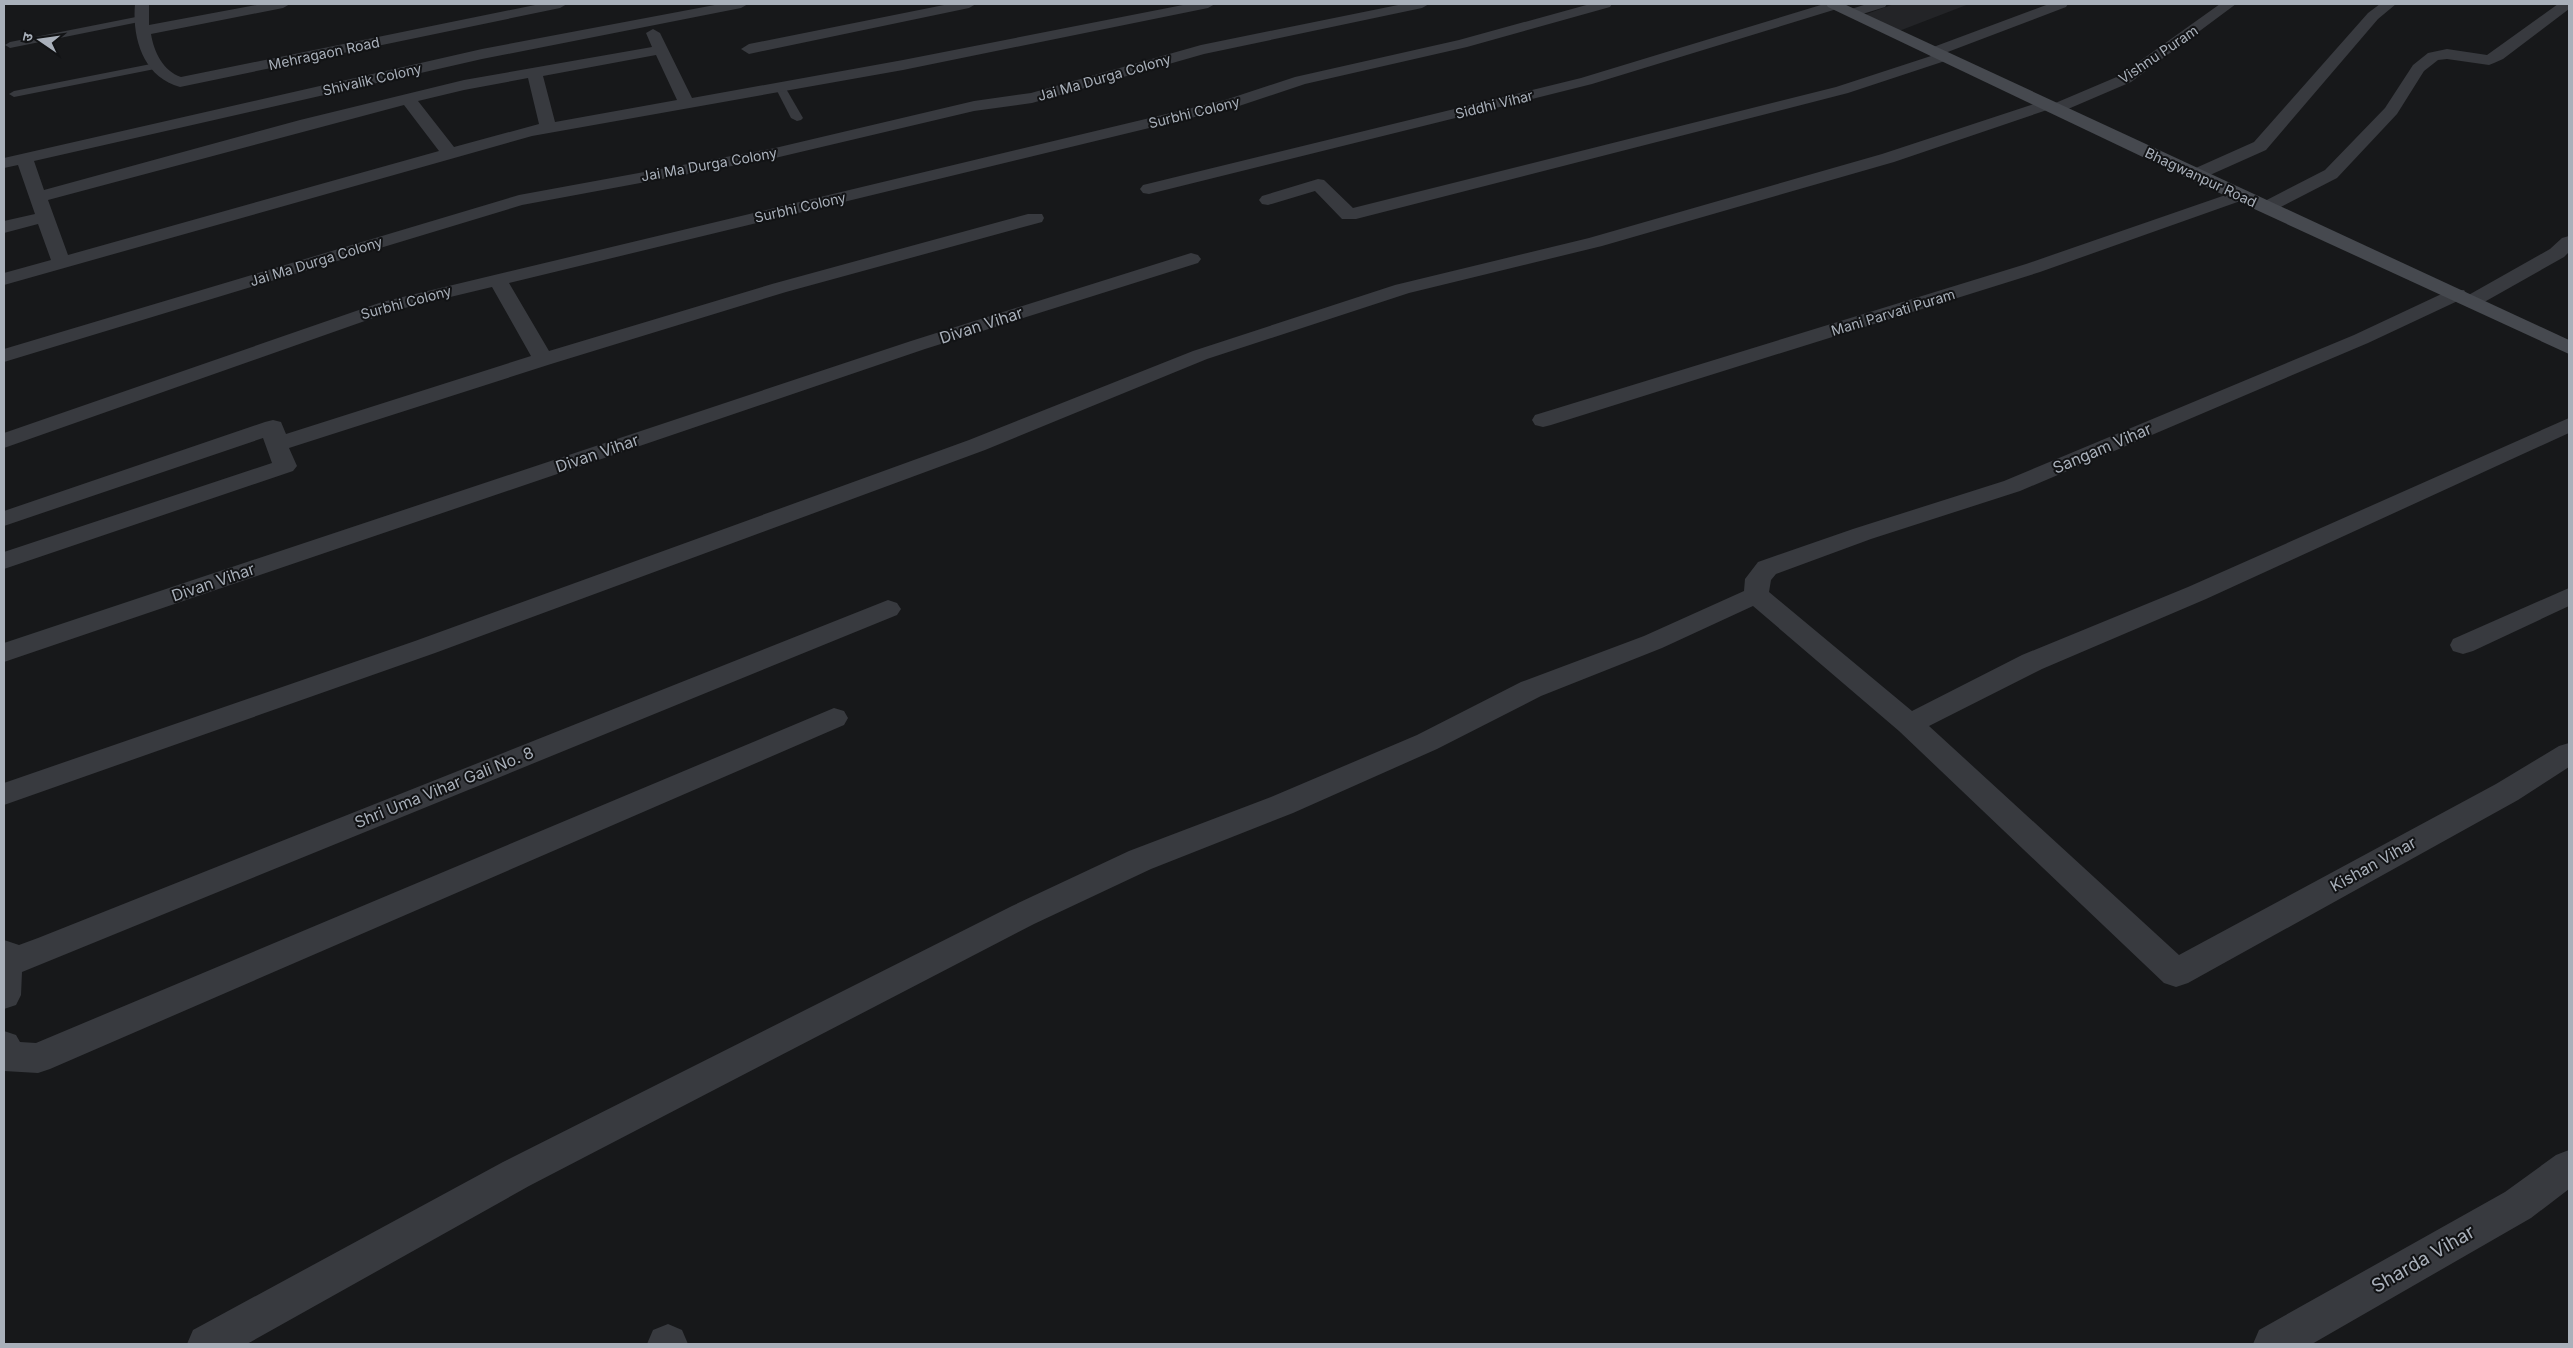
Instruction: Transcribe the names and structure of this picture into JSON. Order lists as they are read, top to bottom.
{
  "streets": {
    "street": [
      "Mehragaon Road",
      "Vishnu Puram",
      "Jai Ma Durga Colony",
      "Shivalik Colony",
      "Siddhi Vihar",
      "Surbhi Colony",
      "Bhagwanpur Road",
      "Mani Parvati Puram",
      "Divan Vihar",
      "Sangam Vihar",
      "Shri Uma Vihar Gali No. 8",
      "Kishan Vihar",
      "Sharda Vihar"
    ]
  },
  "crossings": [
    ["Vishnu Puram", "Bhagwanpur Road"],
    ["Siddhi Vihar", "Bhagwanpur Road"],
    ["Bhagwanpur Road", "Mani Parvati Puram"],
    ["Bhagwanpur Road", "Sangam Vihar"]
  ],
  "north": "left"
}
